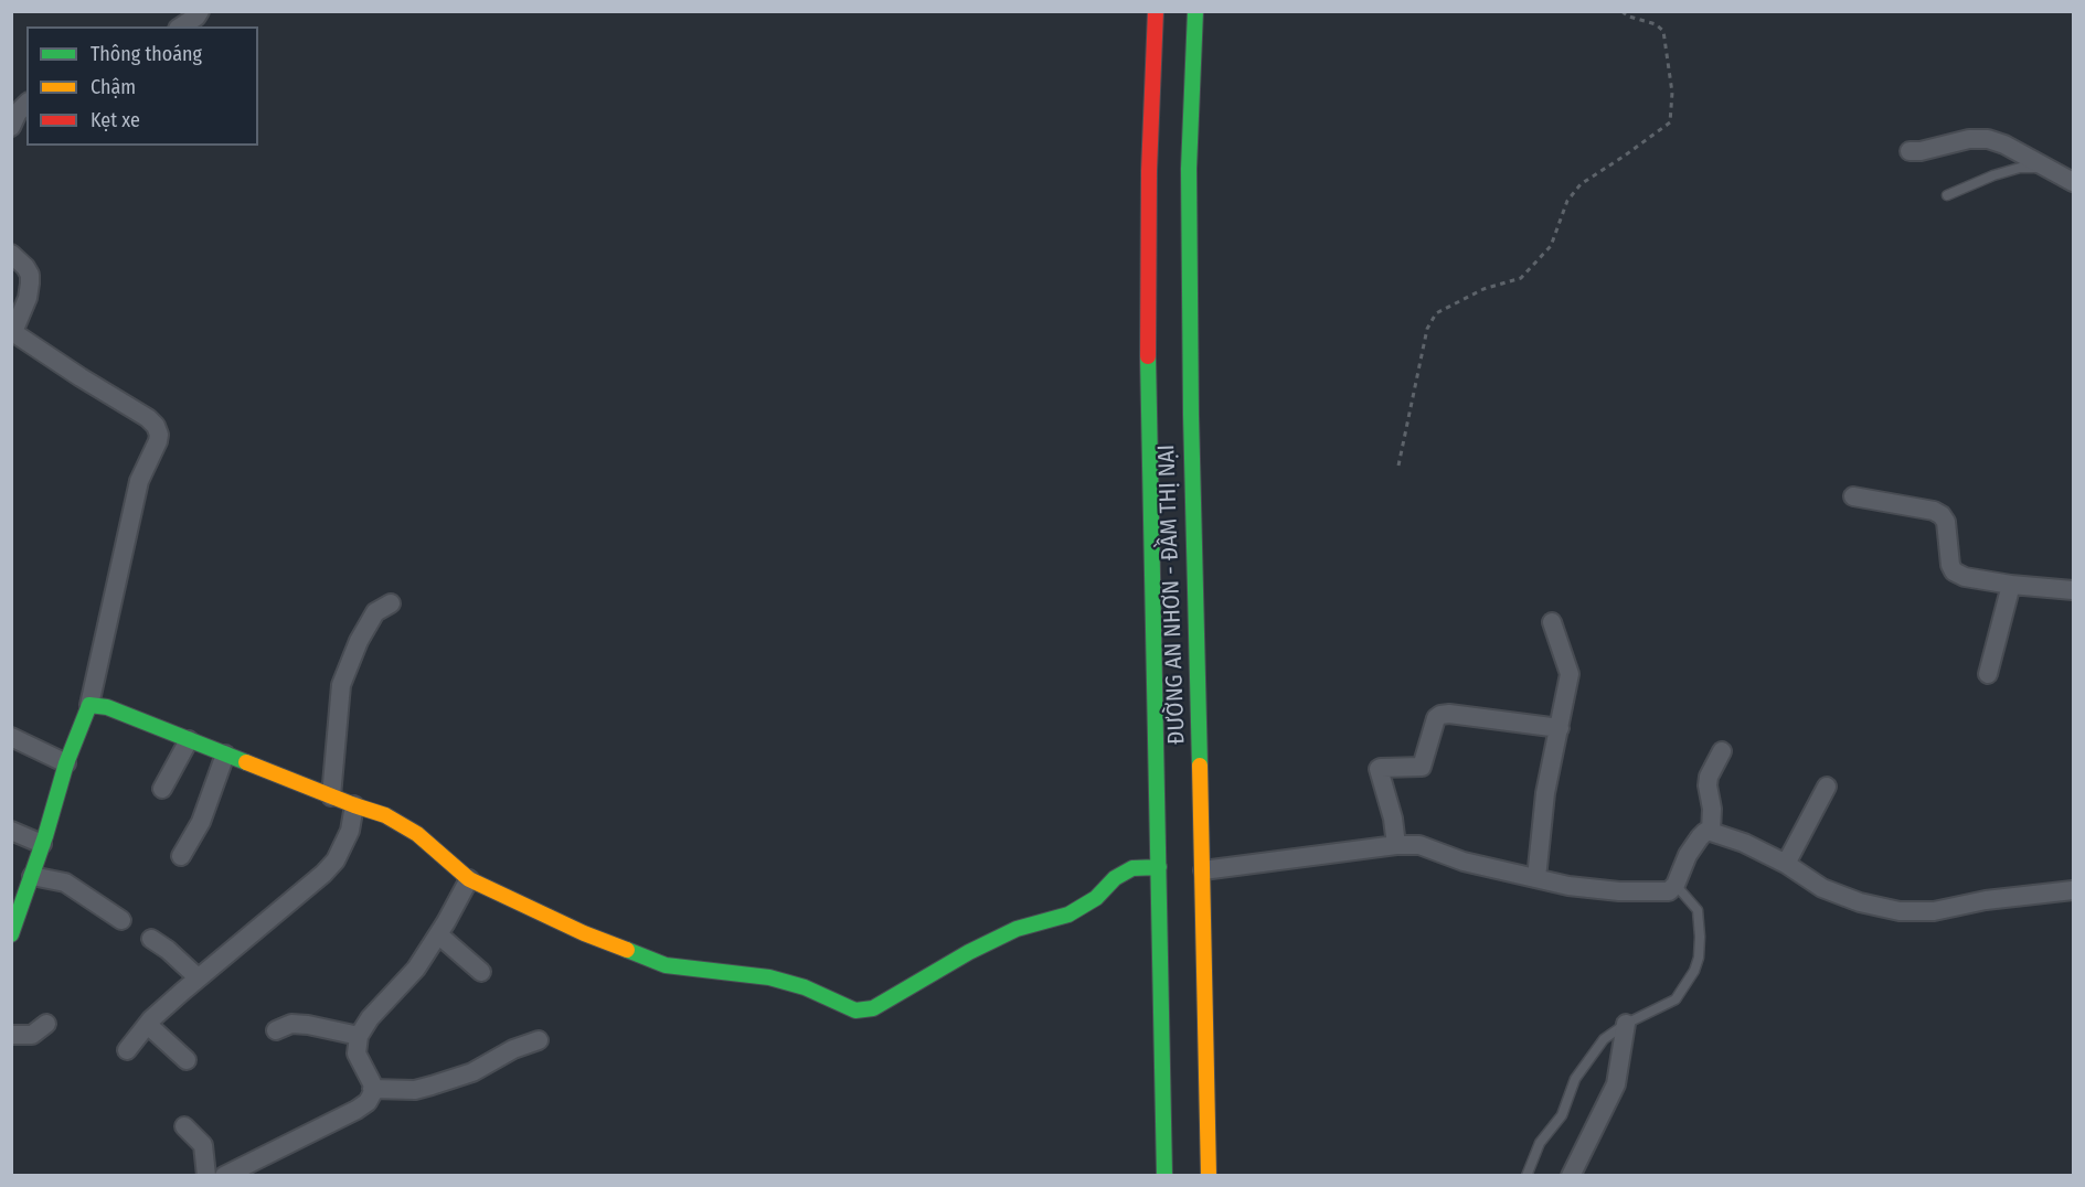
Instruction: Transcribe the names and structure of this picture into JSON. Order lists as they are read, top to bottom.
{
  "streets": {
    "main road": ["ĐƯỜNG AN NHƠN - ĐẦM THỊ NẠI"]
  },
  "legend": ["Thông thoáng", "Chậm", "Kẹt xe"]
}
